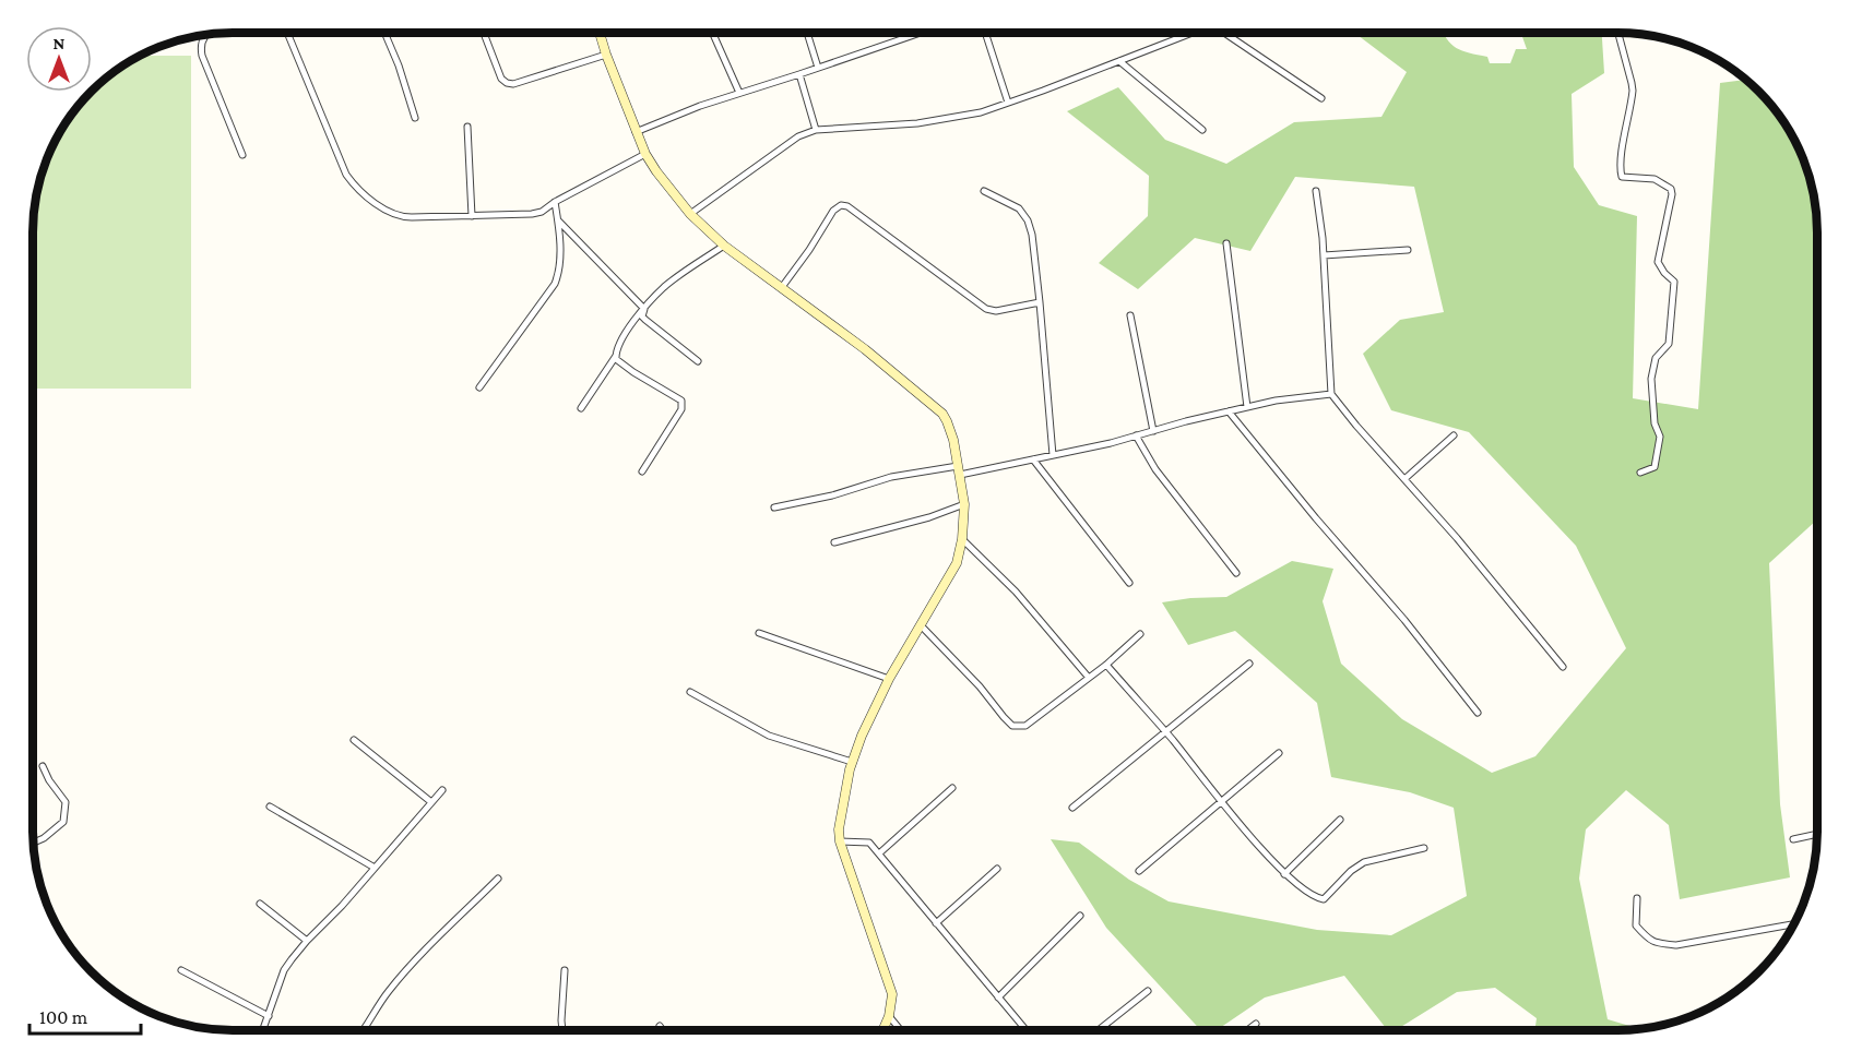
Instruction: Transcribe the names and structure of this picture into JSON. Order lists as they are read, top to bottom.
{
  "scale_bar": "100 m",
  "north": "top"
}
